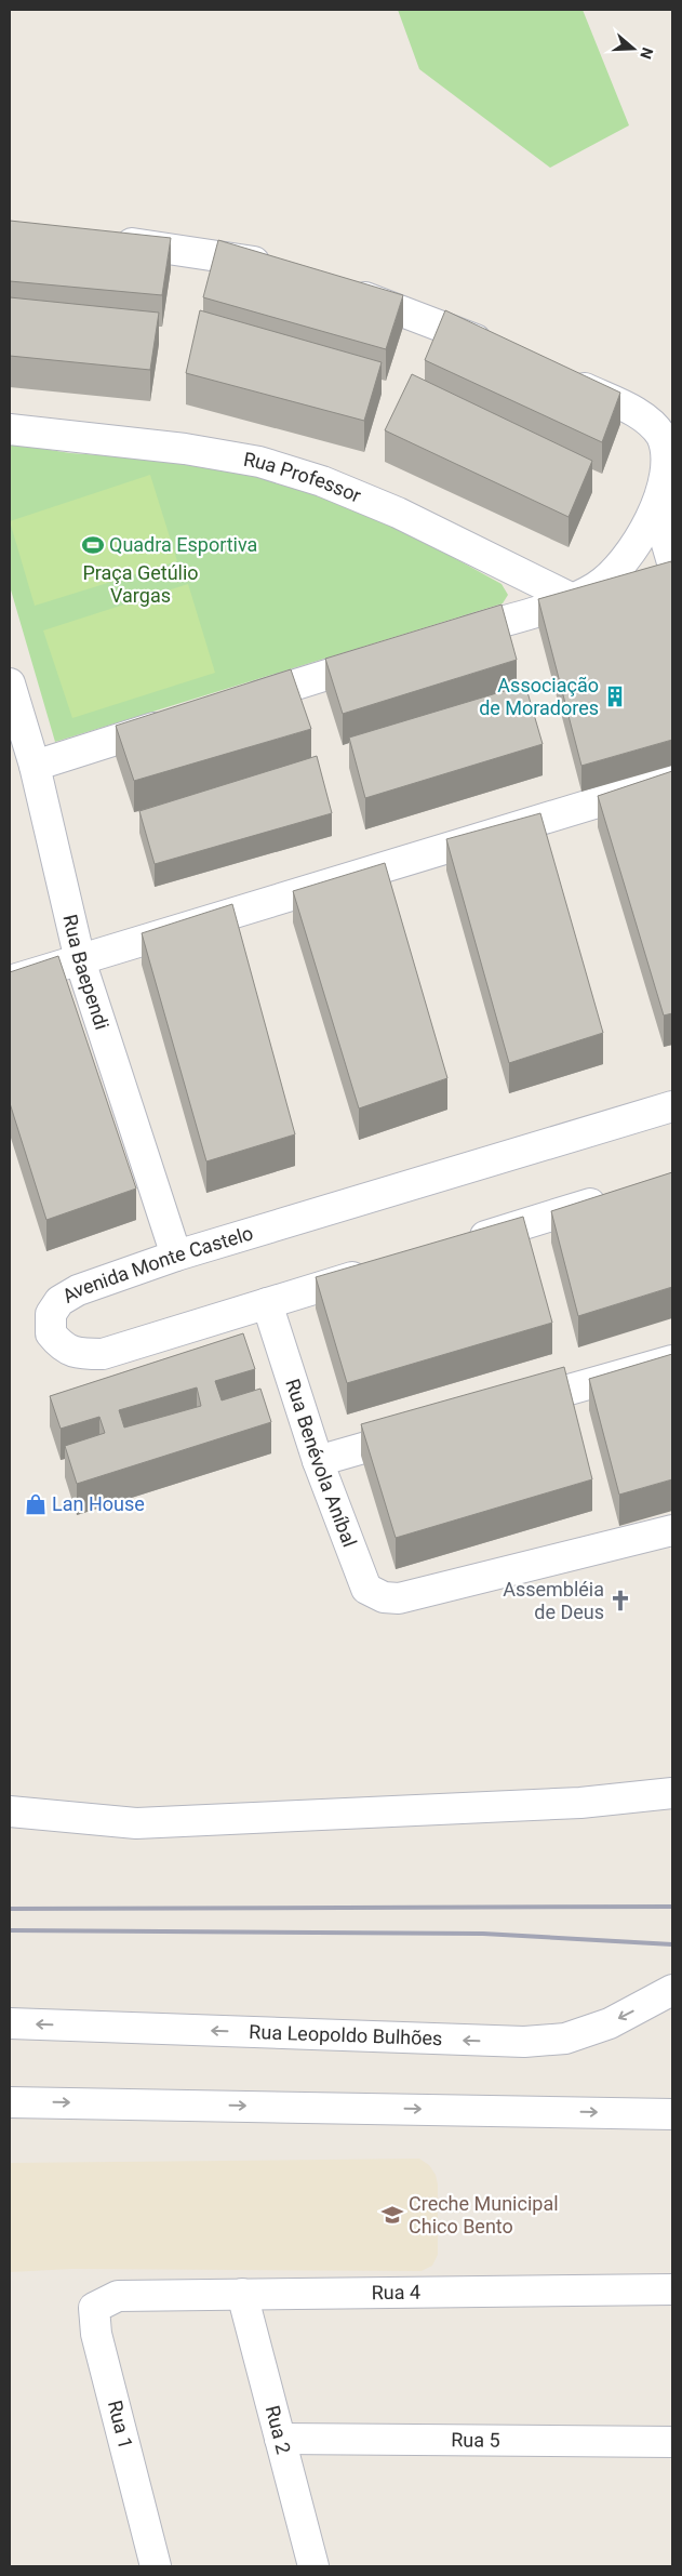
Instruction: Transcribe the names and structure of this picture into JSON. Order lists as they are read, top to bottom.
{
  "streets": {
    "street": [
      "Rua Professor",
      "Rua Baependi",
      "Avenida Monte Castelo",
      "Rua Benévola Aníbal",
      "Rua Leopoldo Bulhões",
      "Rua 4",
      "Rua 1",
      "Rua 2",
      "Rua 5"
    ]
  },
  "crossings": [
    ["Rua Baependi", "Avenida Monte Castelo"],
    ["Avenida Monte Castelo", "Rua Benévola Aníbal"],
    ["Rua 4", "Rua 1"],
    ["Rua 4", "Rua 2"],
    ["Rua 2", "Rua 5"]
  ],
  "parks": ["Praça Getúlio Vargas"],
  "places": {
    "sports": ["Quadra Esportiva"],
    "building": ["Associação de Moradores"],
    "shop": ["Lan House"],
    "church": ["Assembléia de Deus"],
    "school or university": ["Creche Municipal Chico Bento"]
  },
  "north": "right"
}
